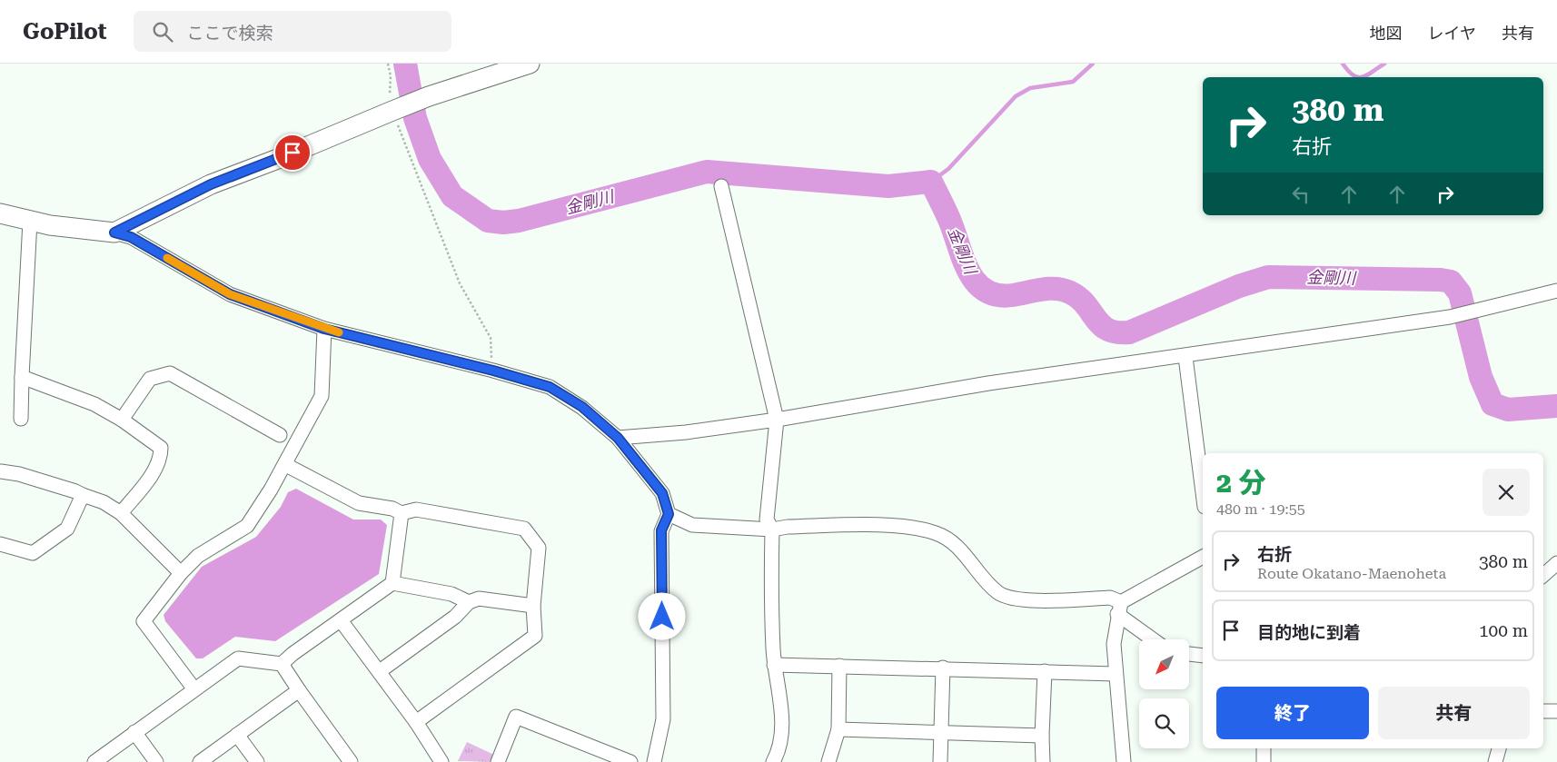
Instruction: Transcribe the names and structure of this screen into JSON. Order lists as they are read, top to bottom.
{
  "water": ["金剛川"],
  "north": "bottom left",
  "page": {
    "header": "GoPilot",
    "search": "ここで検索",
    "nav": ["地図", "レイヤ", "共有"],
    "turn": ["380 m", "右折"],
    "heading": ["2 分", "480 m · 19:55"],
    "list": [
      {
        "name": "右折",
        "note": "Route Okatano-Maenoheta",
        "value": "380 m"
      },
      {
        "name": "目的地に到着",
        "value": "100 m"
      }
    ],
    "buttons": ["終了", "共有"]
  }
}
